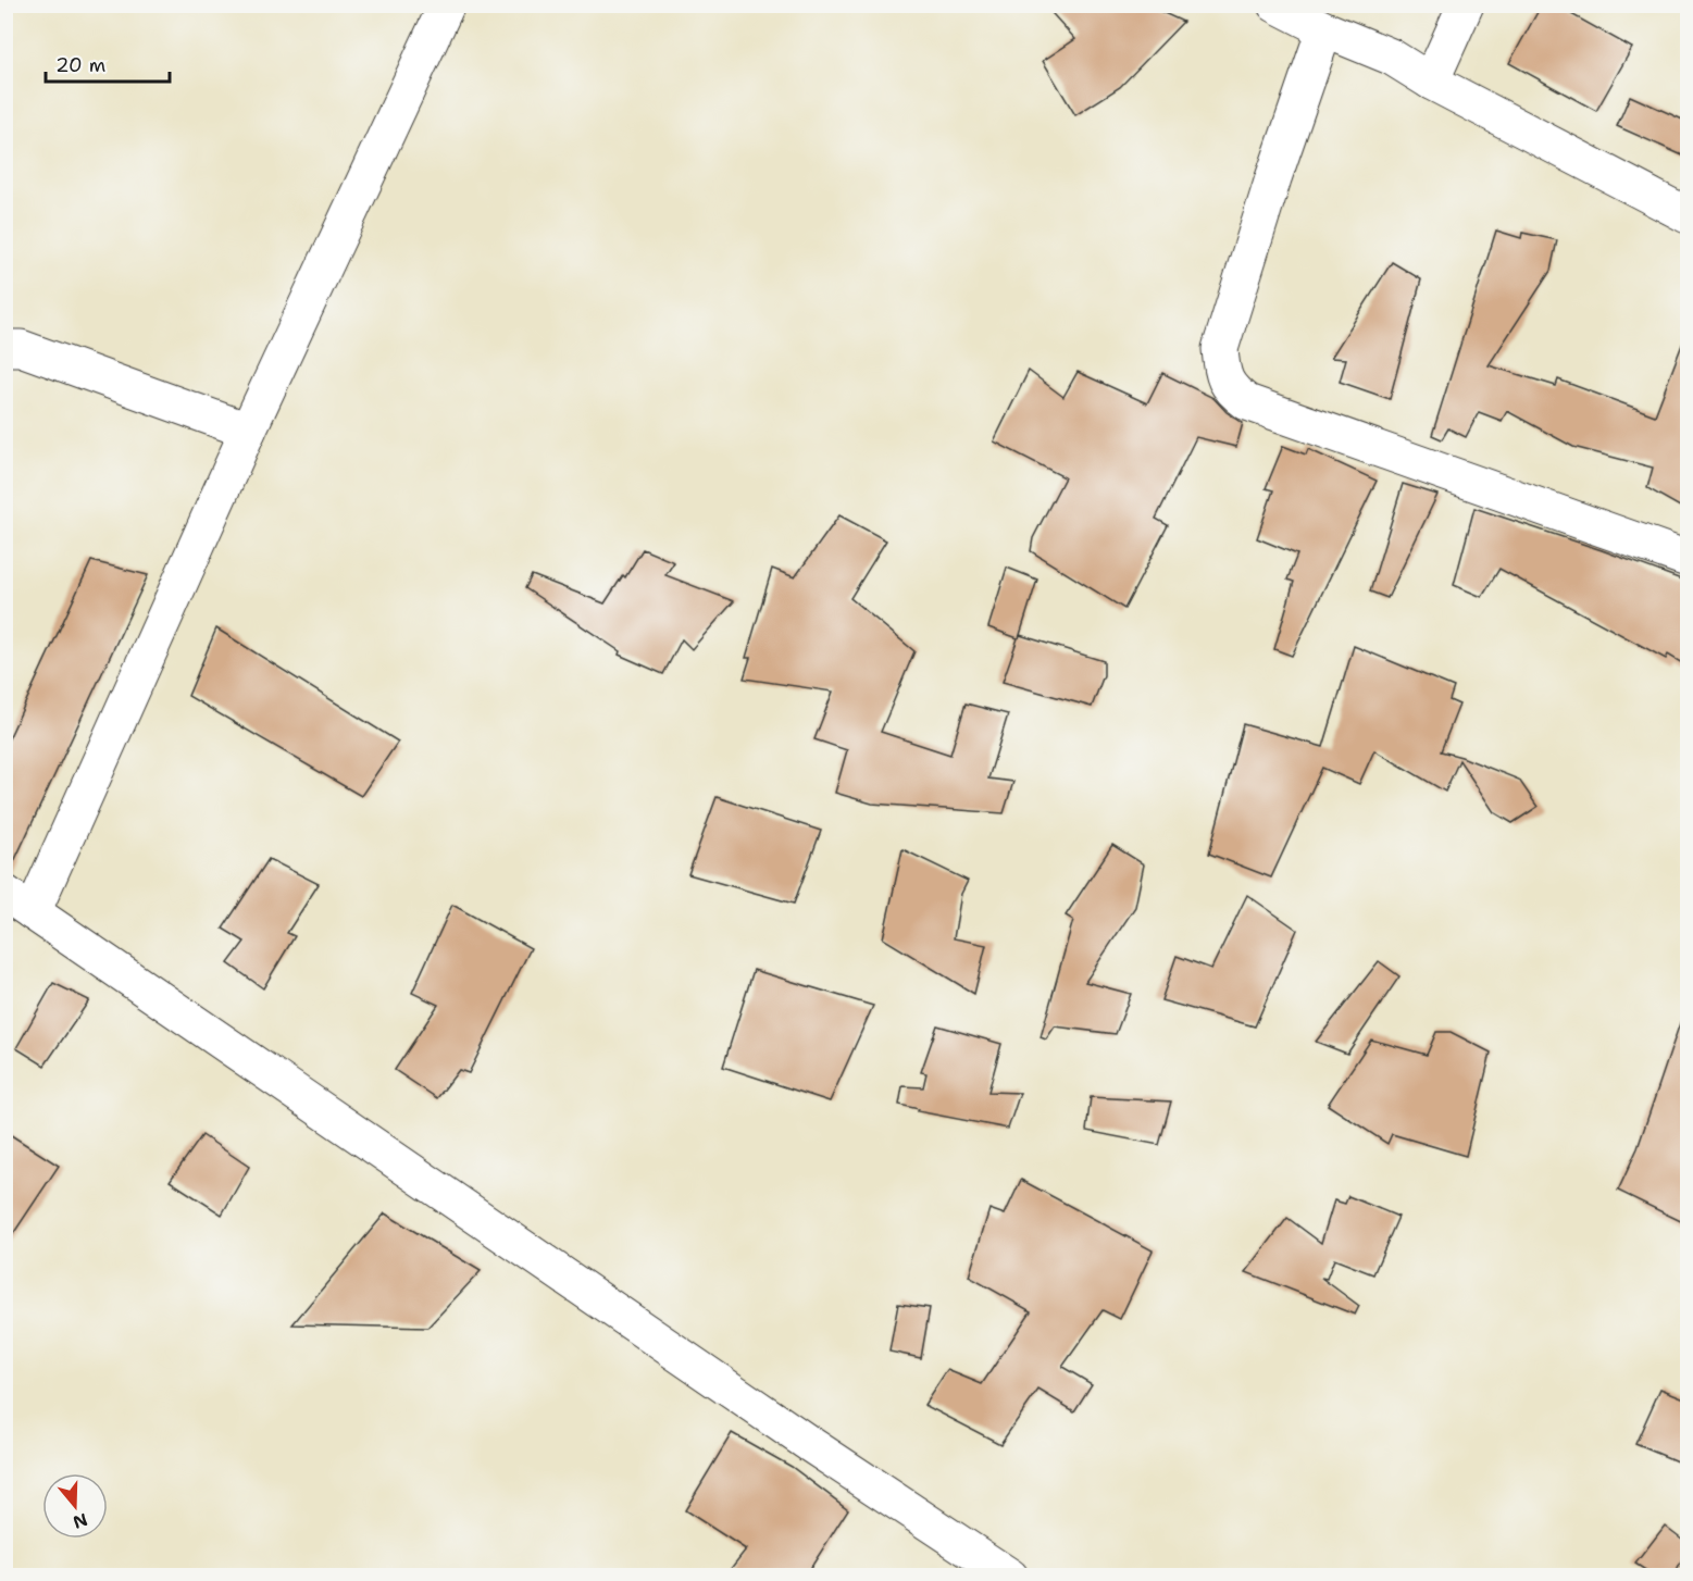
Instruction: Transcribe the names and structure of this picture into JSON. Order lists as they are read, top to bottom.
{
  "scale_bar": "20 m",
  "north": "bottom"
}
